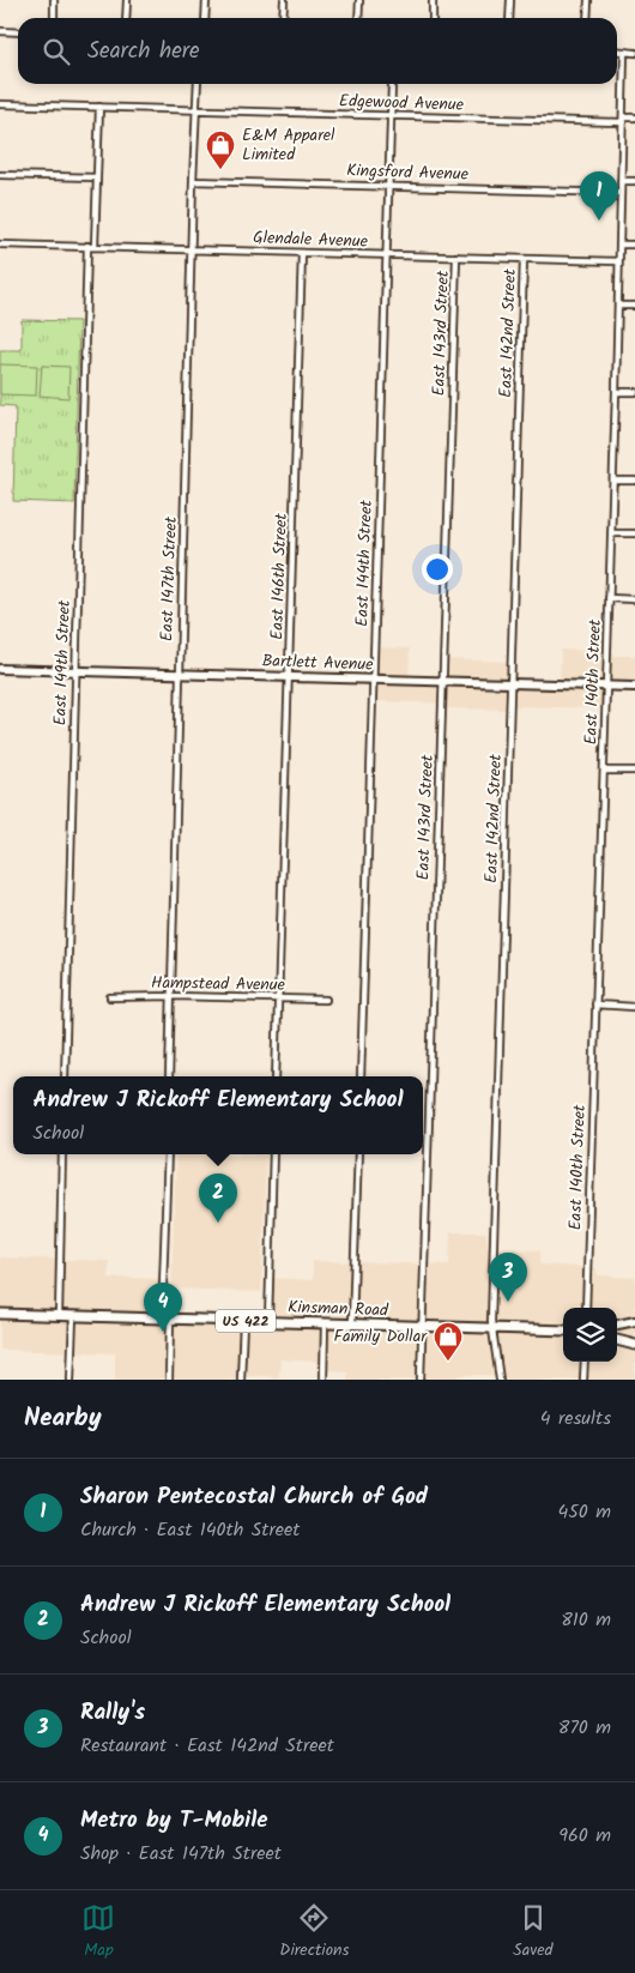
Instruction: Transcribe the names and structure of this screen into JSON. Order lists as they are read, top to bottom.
{
  "streets": {
    "main road": ["Kinsman Road", "US 422"],
    "street": [
      "Edgewood Avenue",
      "Kingsford Avenue",
      "Glendale Avenue",
      "East 143rd Street",
      "East 142nd Street",
      "East 144th Street",
      "East 146th Street",
      "East 147th Street",
      "East 149th Street",
      "Bartlett Avenue",
      "East 140th Street",
      "Hampstead Avenue"
    ]
  },
  "crossings": [
    ["Edgewood Avenue", "East 144th Street"],
    ["Edgewood Avenue", "East 147th Street"],
    ["Edgewood Avenue", "East 140th Street"],
    ["Kingsford Avenue", "East 144th Street"],
    ["Kingsford Avenue", "East 147th Street"],
    ["Kingsford Avenue", "East 140th Street"],
    ["Glendale Avenue", "East 143rd Street"],
    ["Glendale Avenue", "East 142nd Street"],
    ["Glendale Avenue", "East 144th Street"],
    ["Glendale Avenue", "East 146th Street"],
    ["Glendale Avenue", "East 147th Street"],
    ["Glendale Avenue", "East 149th Street"],
    ["Glendale Avenue", "East 140th Street"],
    ["East 143rd Street", "Bartlett Avenue"],
    ["East 143rd Street", "Kinsman Road"],
    ["East 142nd Street", "Bartlett Avenue"],
    ["East 142nd Street", "Kinsman Road"],
    ["East 144th Street", "Bartlett Avenue"],
    ["East 146th Street", "Bartlett Avenue"],
    ["East 146th Street", "Hampstead Avenue"],
    ["East 147th Street", "Bartlett Avenue"],
    ["East 147th Street", "Hampstead Avenue"],
    ["East 149th Street", "Bartlett Avenue"],
    ["Bartlett Avenue", "East 140th Street"]
  ],
  "places": {
    "shop": ["E&M Apparel Limited", "Family Dollar"]
  },
  "page": {
    "search": "Search here",
    "pins": [
      "1",
      "2",
      "3",
      "4"
    ],
    "popup": ["Andrew J Rickoff Elementary School", "School"],
    "heading": ["Nearby", "4 results"],
    "list": [
      {
        "mark": "1",
        "name": "Sharon Pentecostal Church of God",
        "note": "Church · East 140th Street",
        "value": "450 m"
      },
      {
        "mark": "2",
        "name": "Andrew J Rickoff Elementary School",
        "note": "School",
        "value": "810 m"
      },
      {
        "mark": "3",
        "name": "Rally's",
        "note": "Restaurant · East 142nd Street",
        "value": "870 m"
      },
      {
        "mark": "4",
        "name": "Metro by T-Mobile",
        "note": "Shop · East 147th Street",
        "value": "960 m"
      }
    ],
    "nav": ["Map", "Directions", "Saved"]
  }
}
